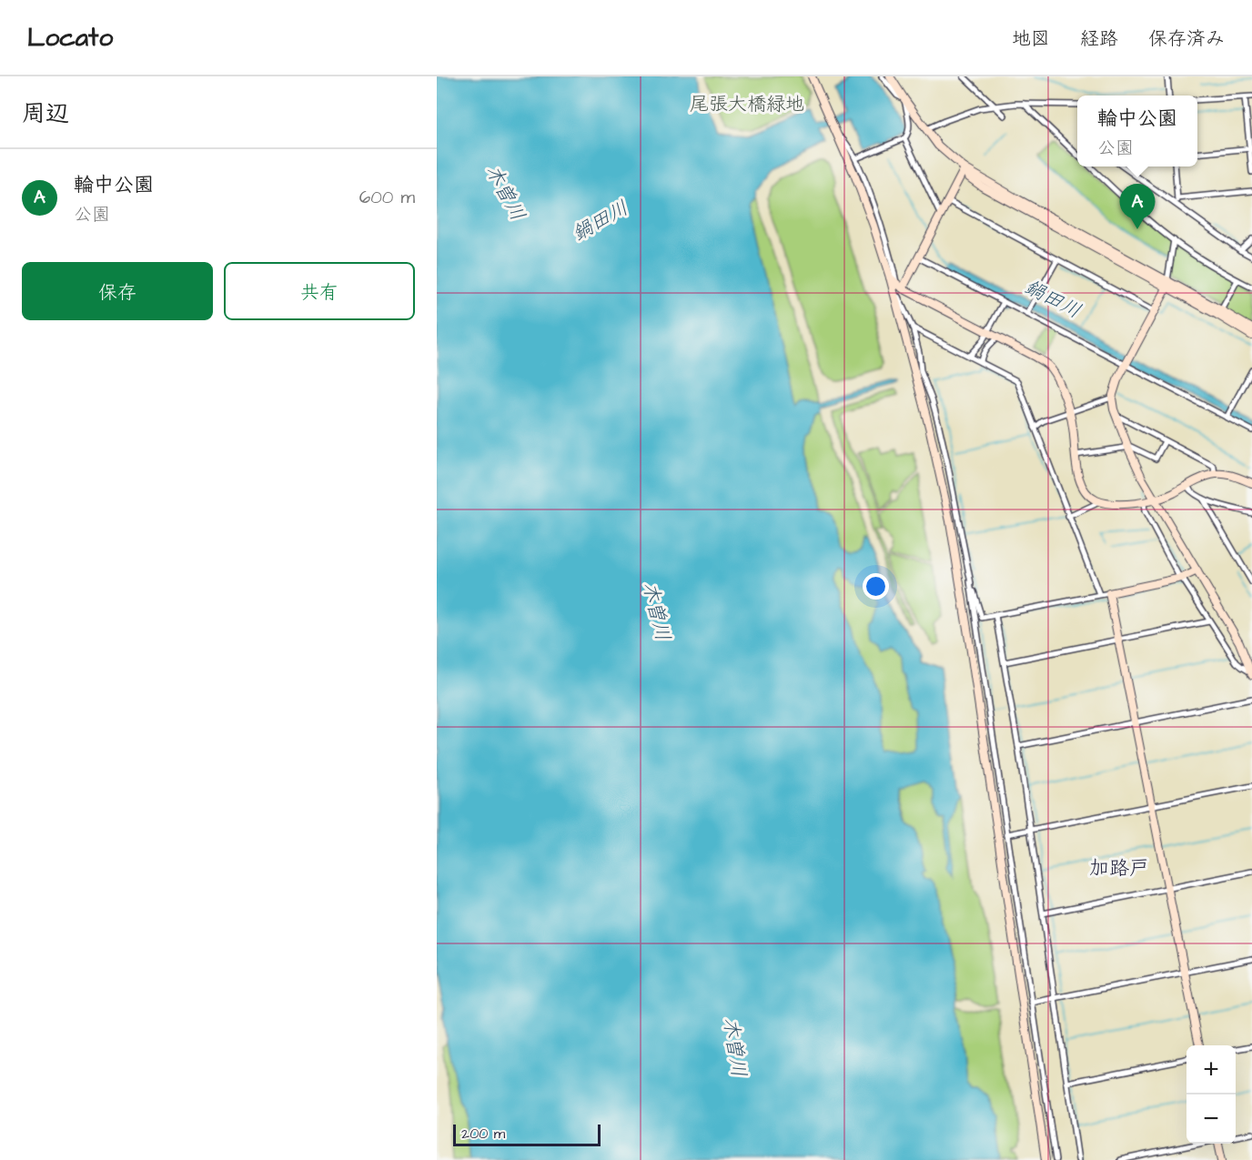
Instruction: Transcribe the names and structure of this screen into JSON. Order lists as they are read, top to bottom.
{
  "districts": ["加路戸"],
  "water": ["木曽川", "鍋田川"],
  "parks": ["尾張大橋緑地"],
  "scale_bar": "200 m",
  "page": {
    "header": "Locato",
    "nav": ["地図", "経路", "保存済み"],
    "heading": "周辺",
    "popup": ["輪中公園", "公園"],
    "list": [
      {
        "mark": "A",
        "name": "輪中公園",
        "note": "公園",
        "value": "600 m"
      }
    ],
    "pins": "A",
    "buttons": ["保存", "共有"],
    "map_buttons": ["+", "−"],
    "scale": "200 m"
  }
}
